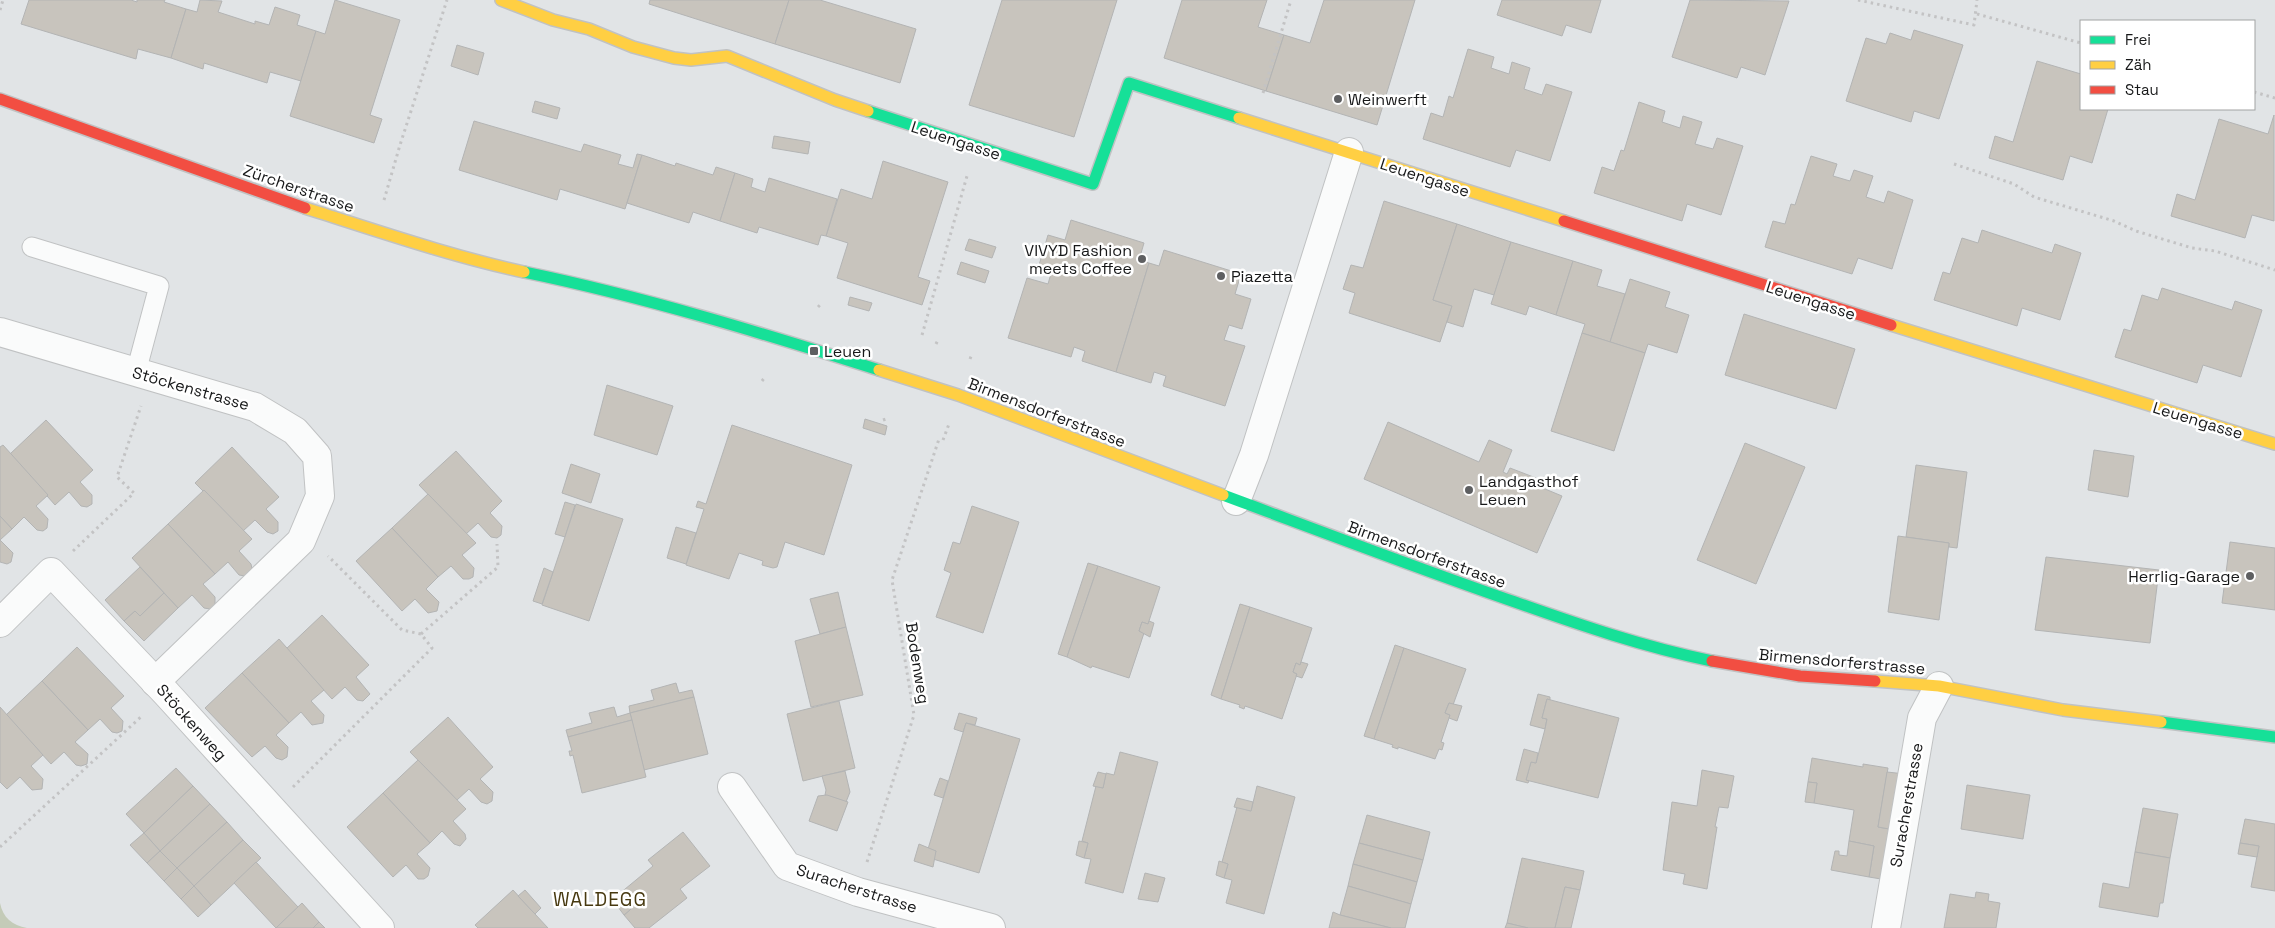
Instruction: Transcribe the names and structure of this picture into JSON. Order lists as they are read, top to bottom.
{
  "streets": {
    "main road": ["Leuengasse", "Zürcherstrasse", "Birmensdorferstrasse"],
    "street": ["Stöckenstrasse", "Stöckenweg", "Suracherstrasse"],
    "path": ["Bodenweg"]
  },
  "crossings": [
    ["Zürcherstrasse", "Birmensdorferstrasse"],
    ["Stöckenstrasse", "Stöckenweg"],
    ["Birmensdorferstrasse", "Suracherstrasse"],
    ["Bodenweg", "Suracherstrasse"]
  ],
  "districts": ["WALDEGG"],
  "places": {
    "other": [
      "Weinwerft",
      "VIVYD Fashion meets Coffee",
      "Piazetta",
      "Landgasthof Leuen",
      "Herrlig-Garage"
    ],
    "transit": ["Leuen"]
  },
  "legend": ["Frei", "Zäh", "Stau"]
}
